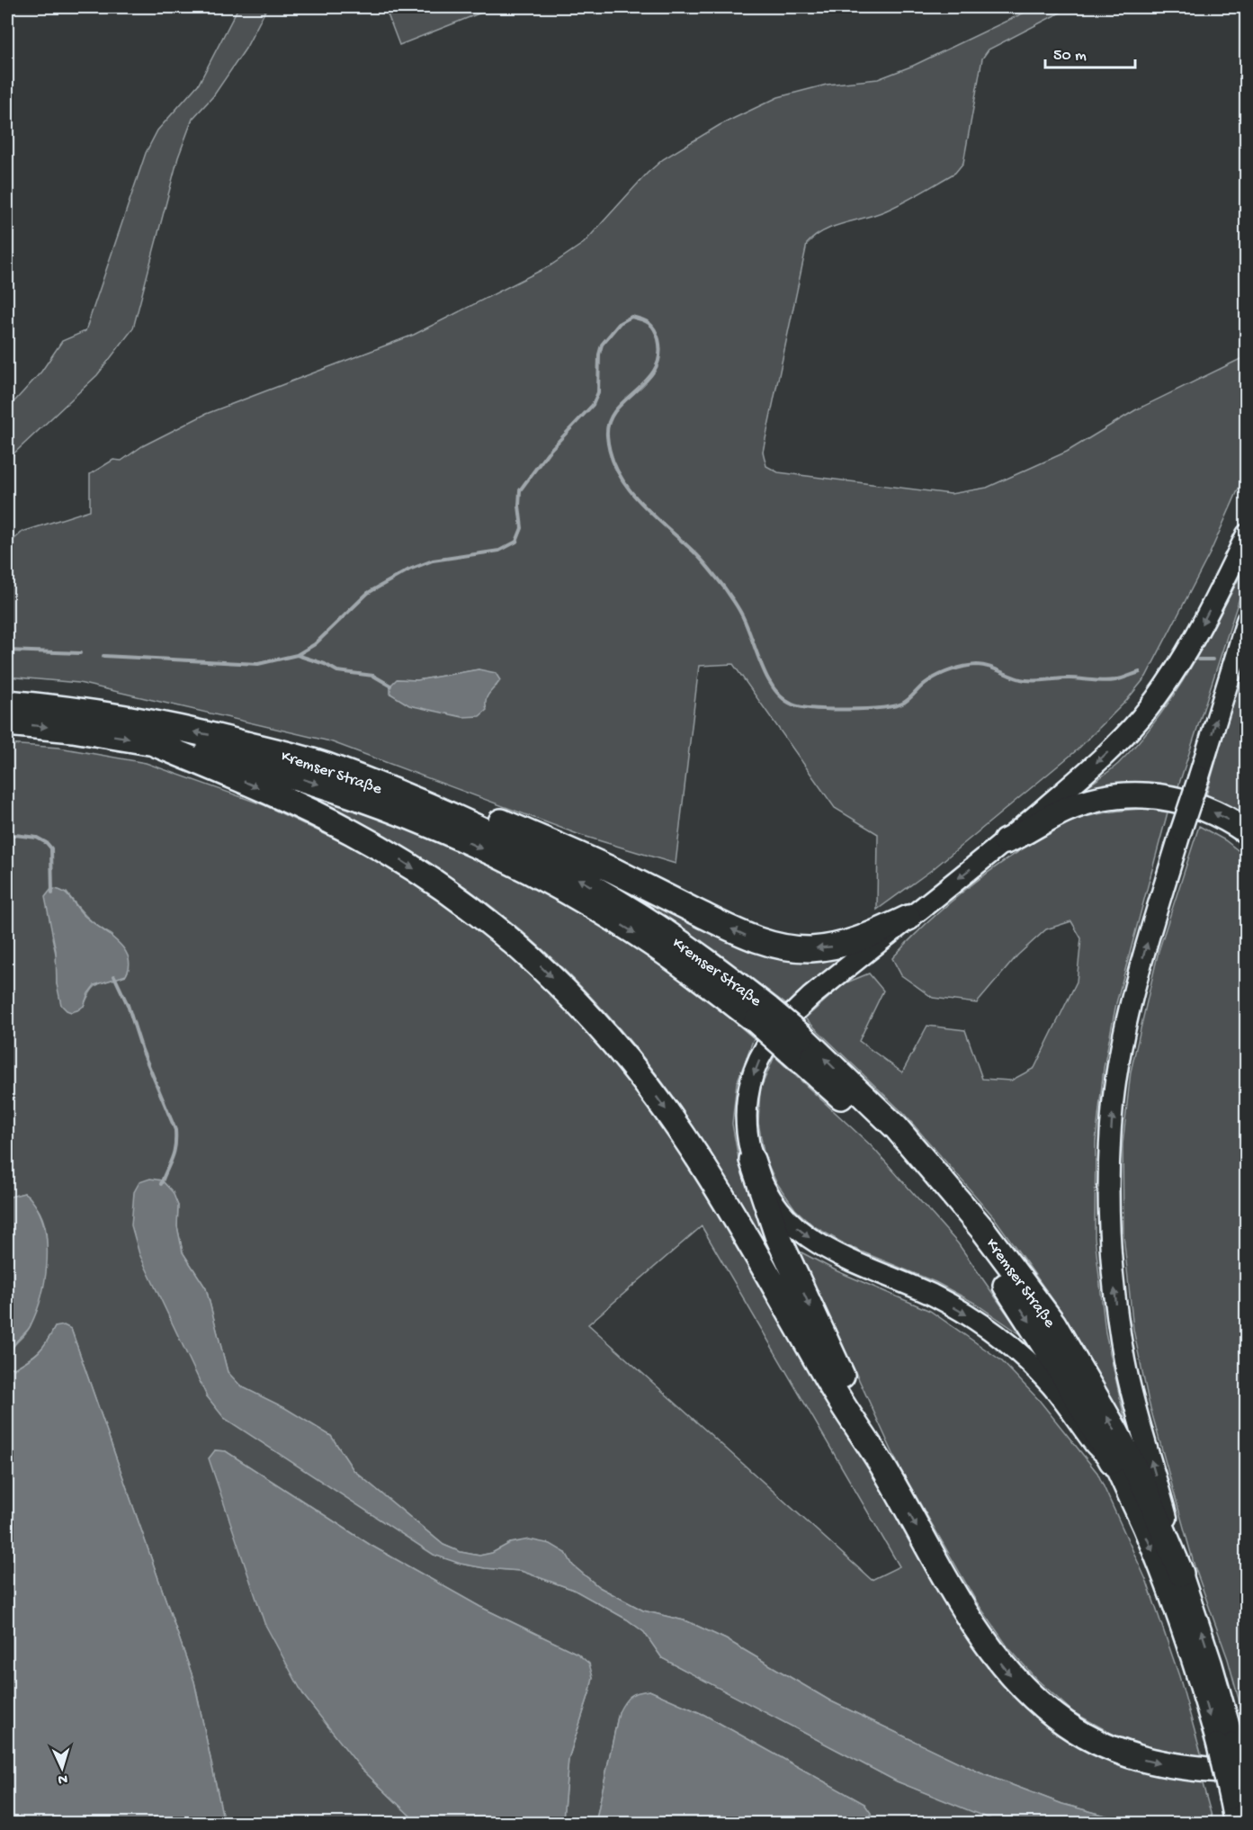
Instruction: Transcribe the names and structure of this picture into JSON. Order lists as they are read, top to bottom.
{
  "streets": {
    "highway": ["Kremser Straße"]
  },
  "scale_bar": "50 m",
  "north": "bottom"
}
